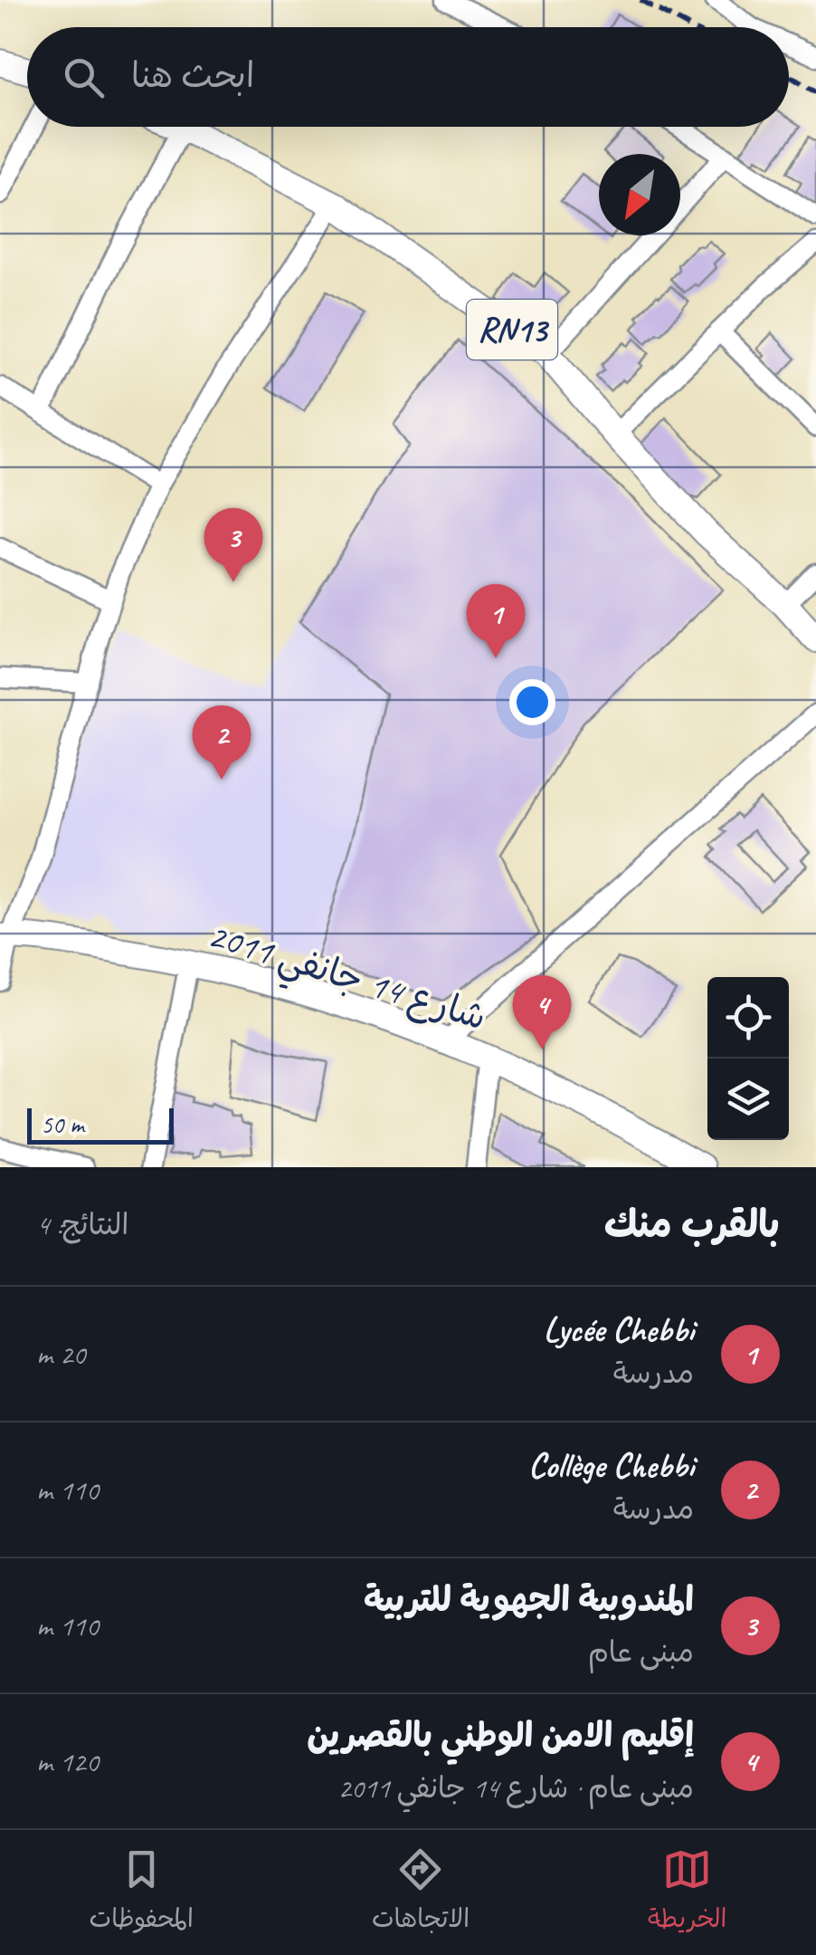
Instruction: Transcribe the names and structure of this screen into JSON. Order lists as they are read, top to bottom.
{
  "streets": {
    "main road": ["RN13", "شارع 14 جانفي 2011"]
  },
  "scale_bar": "50 m",
  "north": "bottom left",
  "page": {
    "search": "ابحث هنا",
    "pins": [
      "3",
      "1",
      "2",
      "4"
    ],
    "scale": "50 m",
    "heading": ["بالقرب منك", "النتائج: 4"],
    "list": [
      {
        "mark": "1",
        "name": "Lycée Chebbi",
        "note": "مدرسة",
        "value": "20 m"
      },
      {
        "mark": "2",
        "name": "Collège Chebbi",
        "note": "مدرسة",
        "value": "110 m"
      },
      {
        "mark": "3",
        "name": "المندوبية الجهوية للتربية",
        "note": "مبنى عام",
        "value": "110 m"
      },
      {
        "mark": "4",
        "name": "إقليم الامن الوطني بالقصرين",
        "note": "مبنى عام · شارع 14 جانفي 2011",
        "value": "120 m"
      }
    ],
    "nav": ["الخريطة", "الاتجاهات", "المحفوظات"]
  }
}
